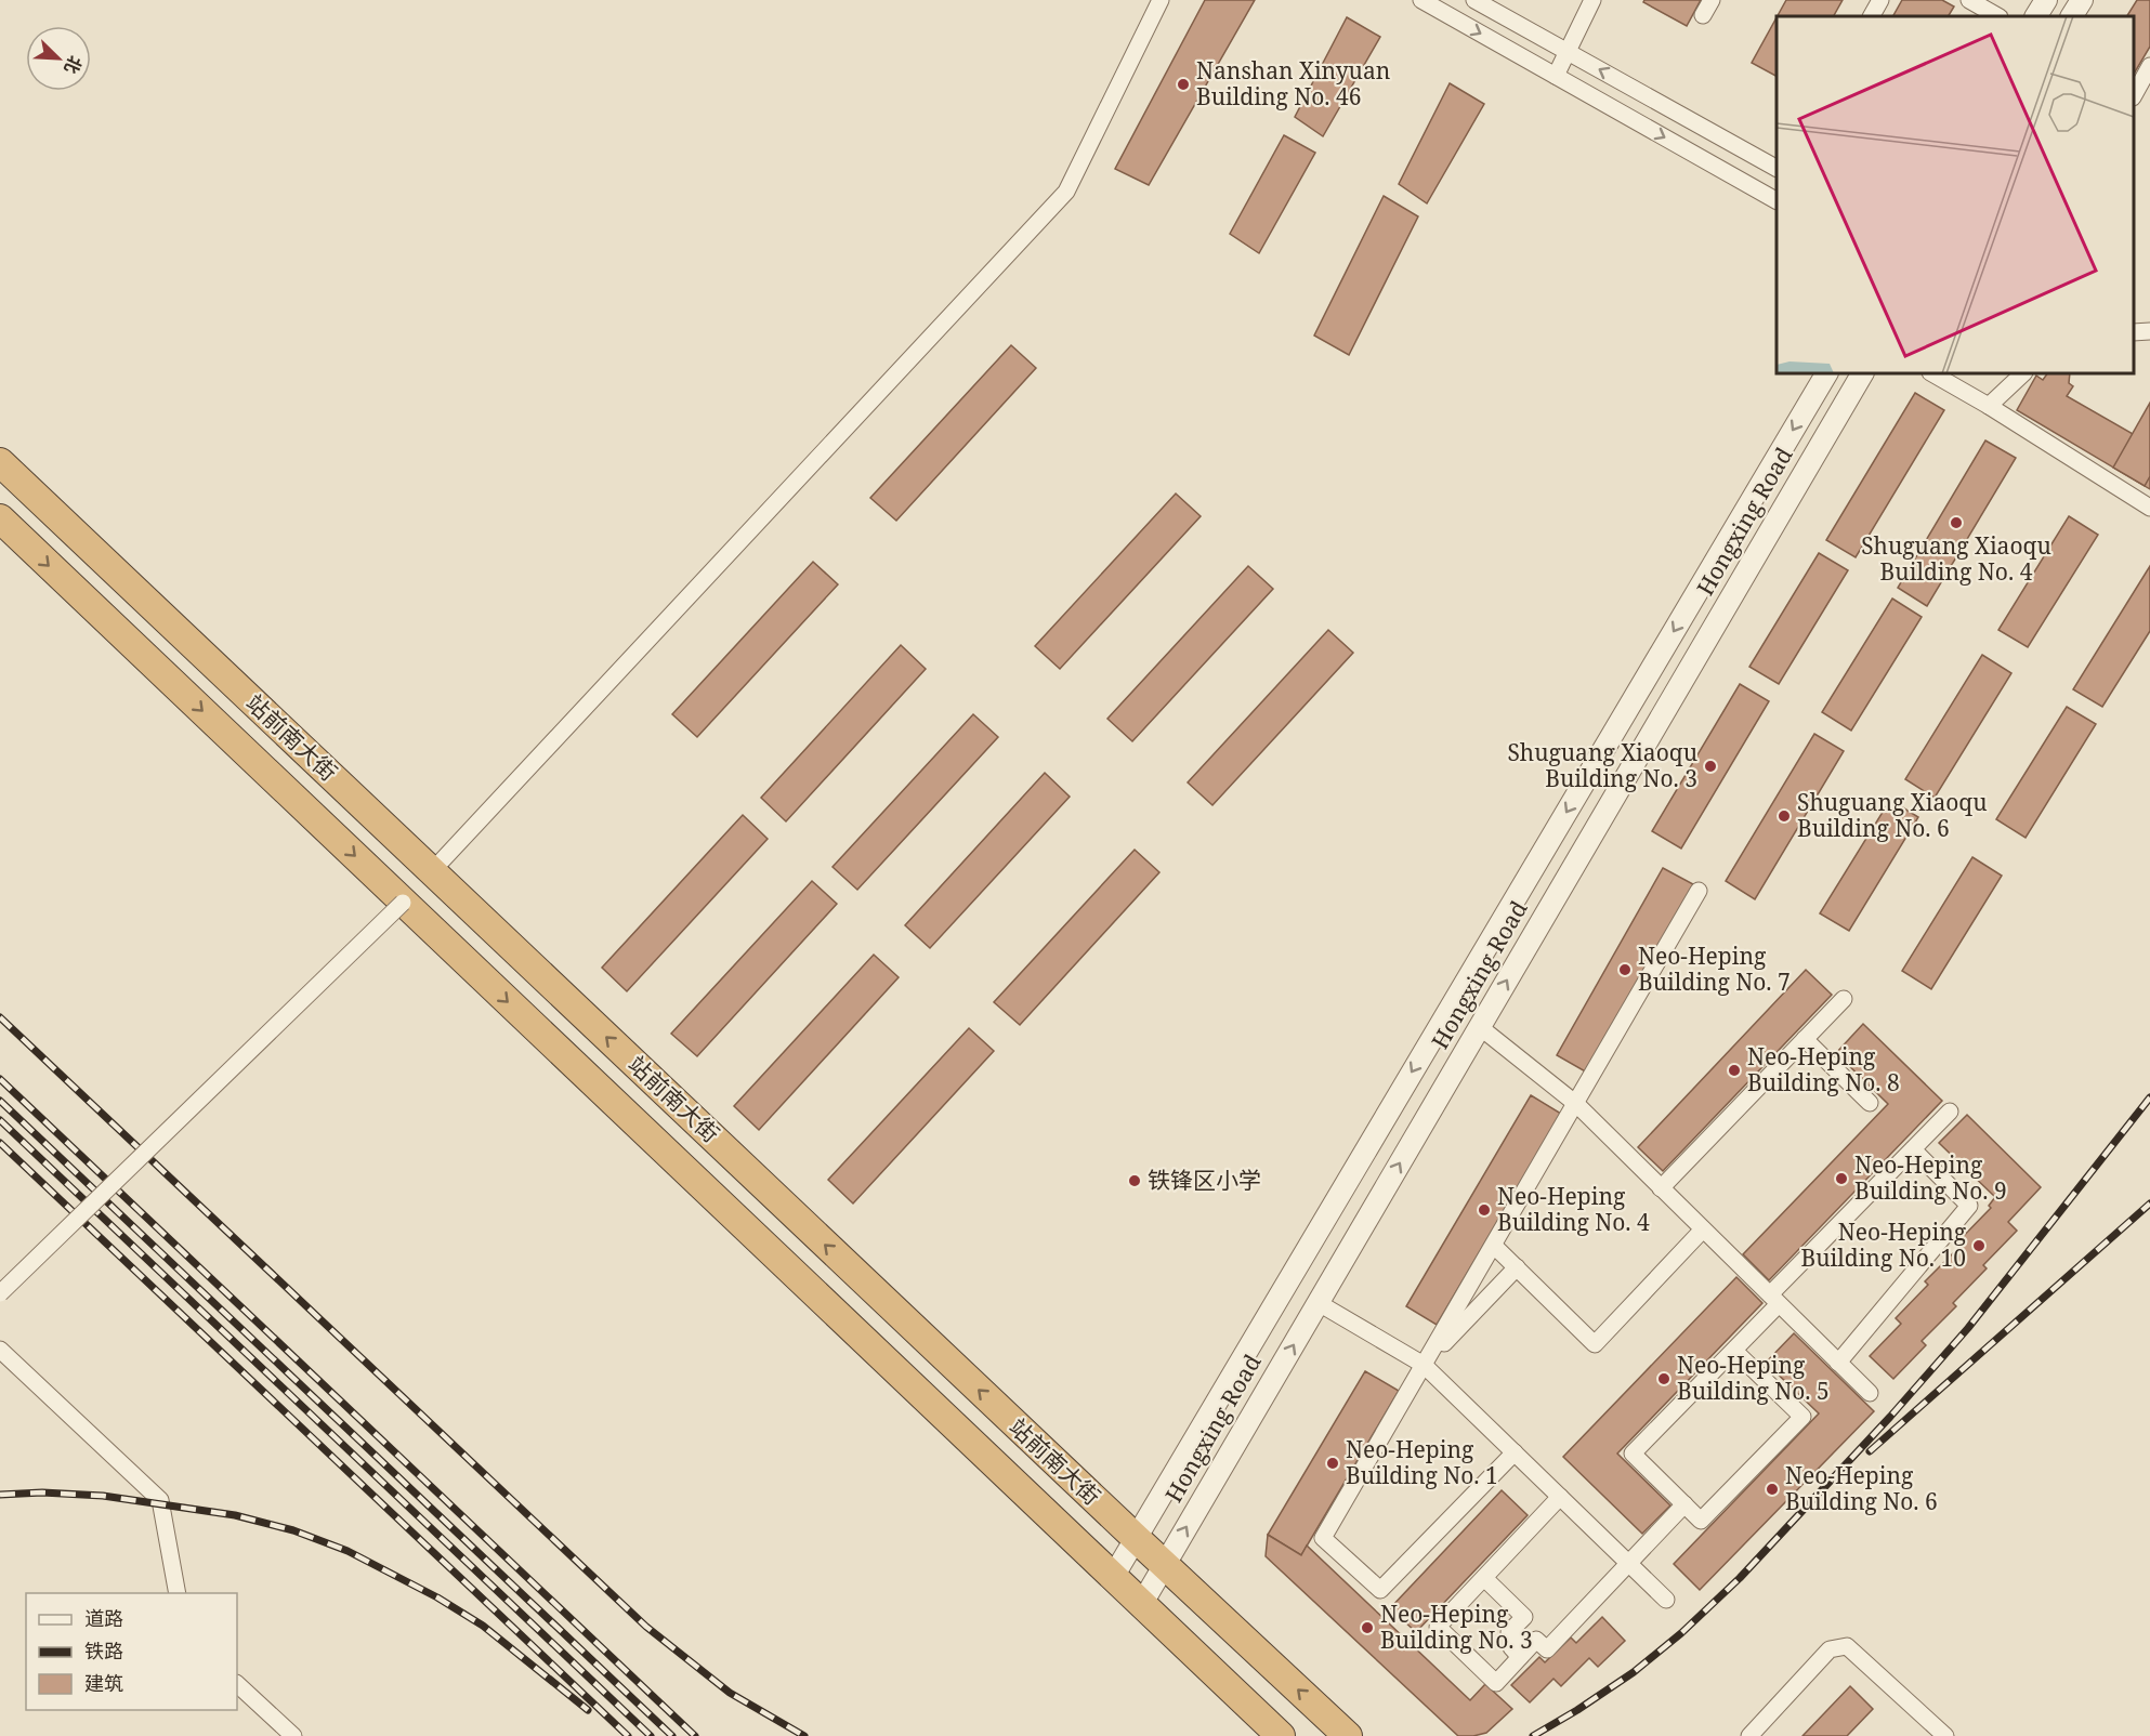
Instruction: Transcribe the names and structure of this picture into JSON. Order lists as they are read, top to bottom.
{
  "streets": {
    "highway": ["站前南大街"],
    "street": ["Hongxing Road"]
  },
  "crossings": [
    ["Hongxing Road", "站前南大街"]
  ],
  "places": [
    "Nanshan Xinyuan Building No. 46",
    "Shuguang Xiaoqu Building No. 4",
    "Shuguang Xiaoqu Building No. 3",
    "Shuguang Xiaoqu Building No. 6",
    "Neo-Heping Building No. 7",
    "Neo-Heping Building No. 8",
    "Neo-Heping Building No. 9",
    "铁锋区小学",
    "Neo-Heping Building No. 4",
    "Neo-Heping Building No. 10",
    "Neo-Heping Building No. 5",
    "Neo-Heping Building No. 1",
    "Neo-Heping Building No. 6",
    "Neo-Heping Building No. 3"
  ],
  "legend": ["道路", "铁路", "建筑"],
  "north": "bottom right"
}
